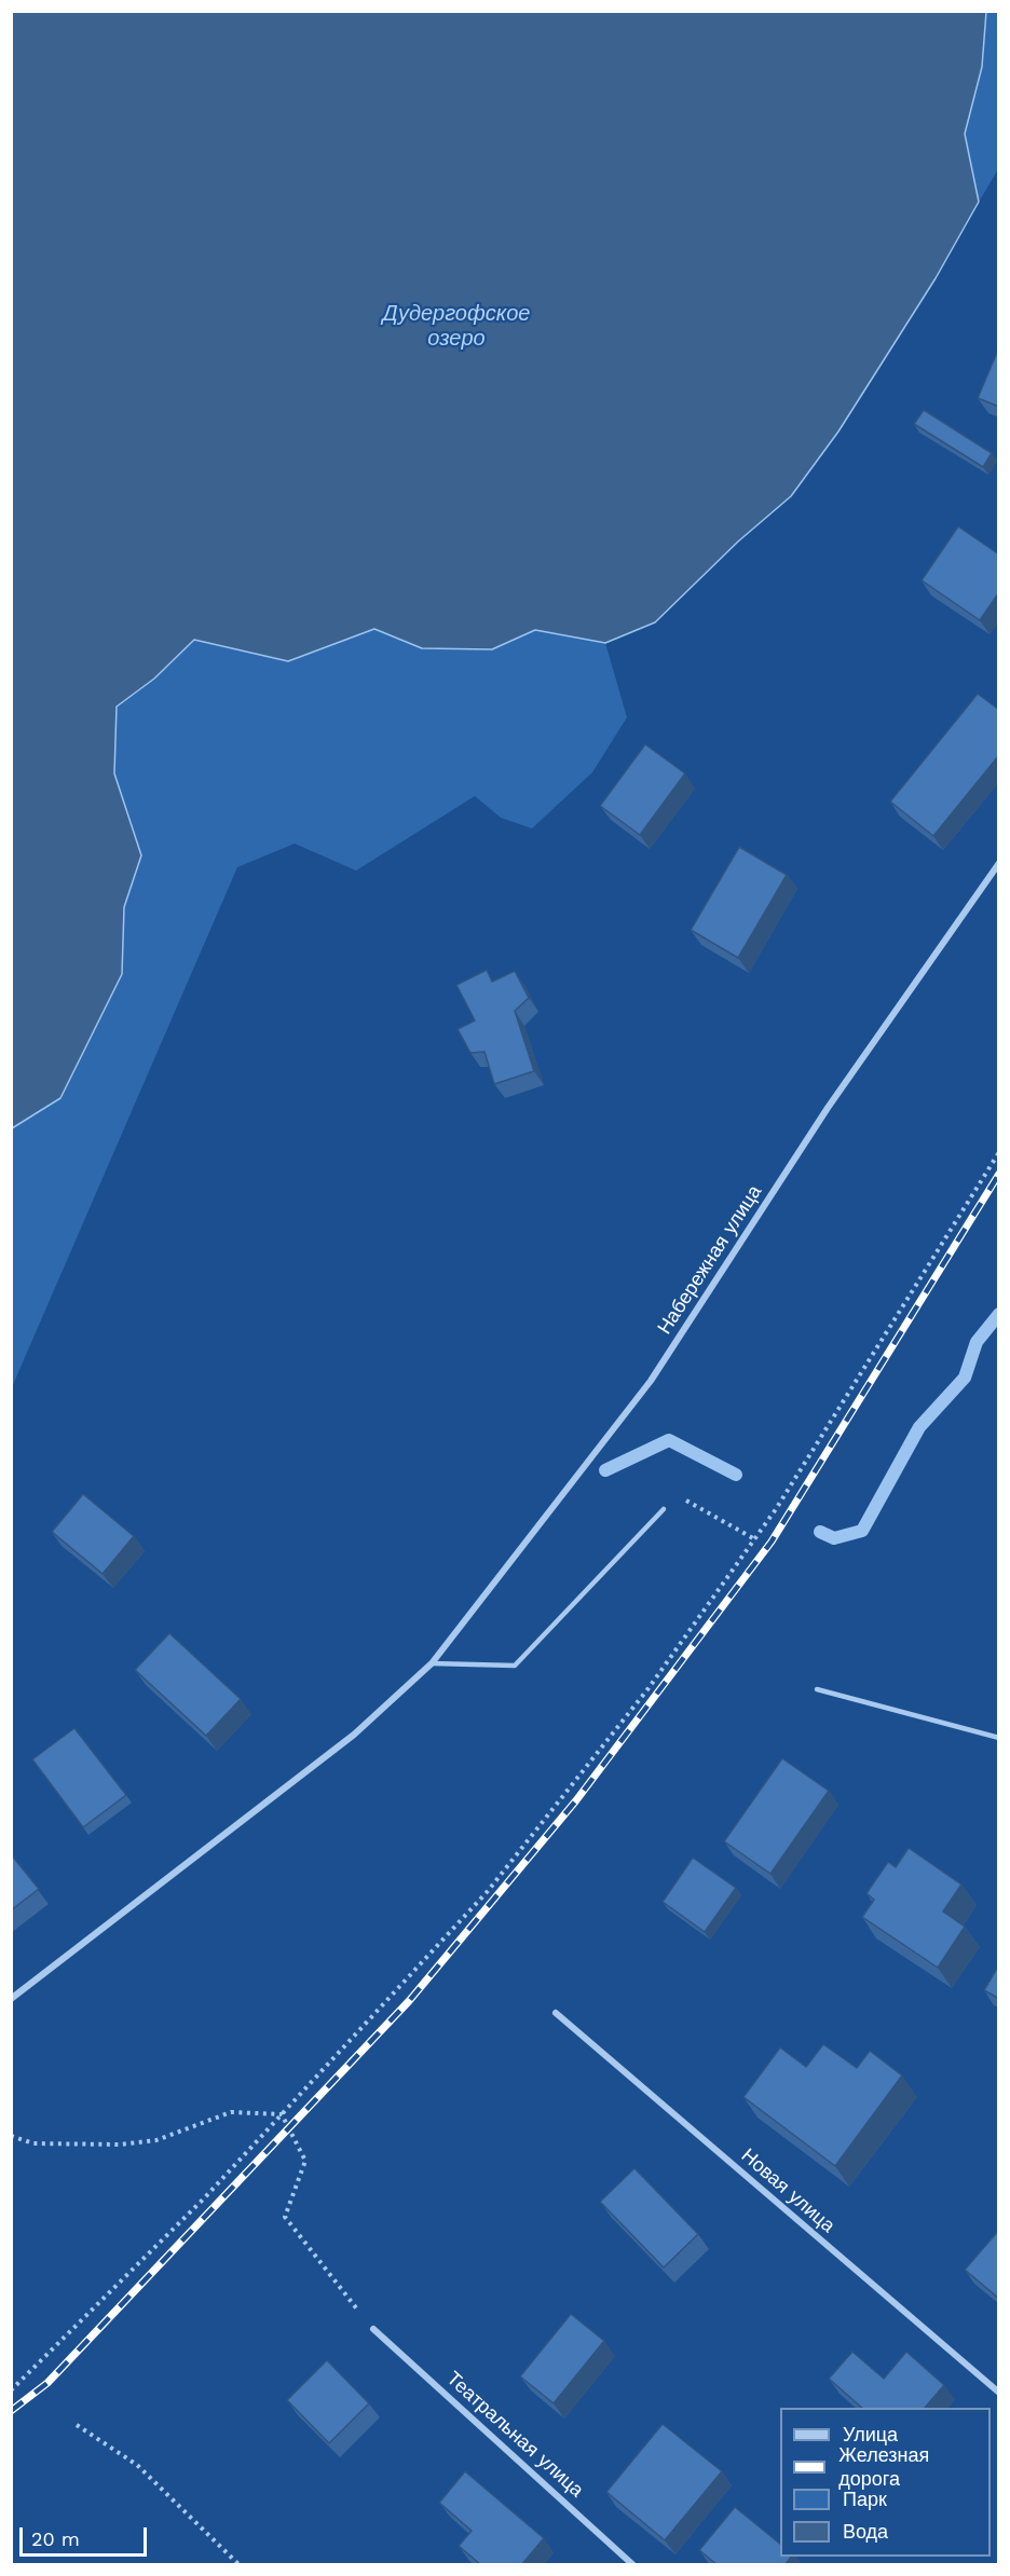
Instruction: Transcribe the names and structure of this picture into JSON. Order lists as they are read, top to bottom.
{
  "streets": {
    "street": ["Набережная улица", "Новая улица", "Театральная улица"]
  },
  "water": ["Дудергофское озеро"],
  "legend": [
    "Улица",
    "Железная дорога",
    "Парк",
    "Вода"
  ],
  "scale_bar": "20 m"
}
